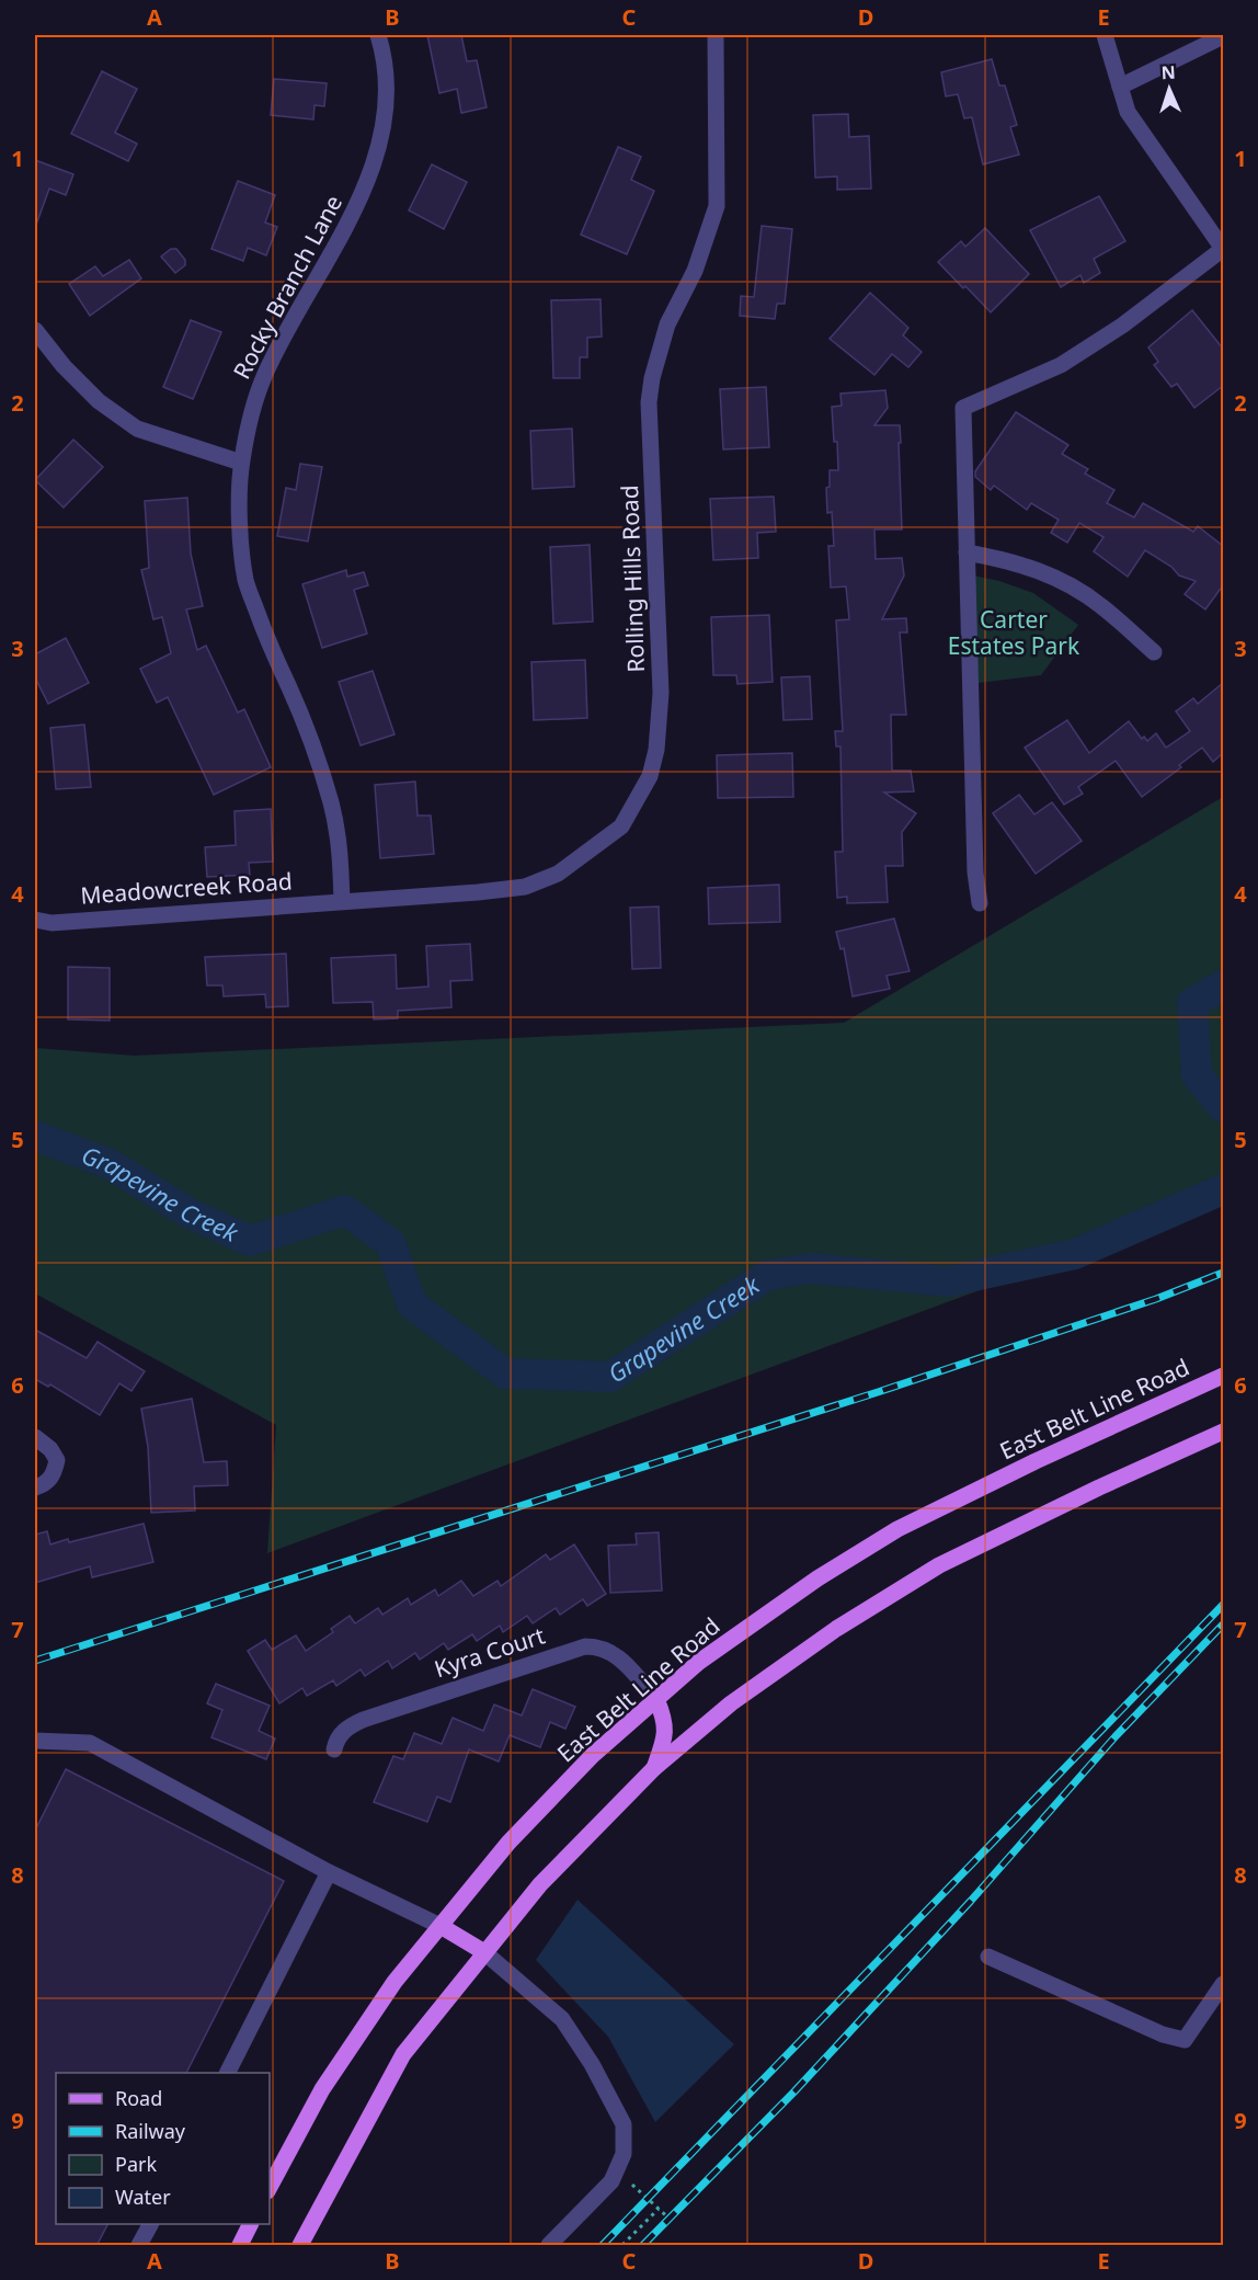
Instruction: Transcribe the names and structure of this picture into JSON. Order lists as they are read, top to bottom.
{
  "streets": {
    "main road": ["East Belt Line Road"],
    "street": [
      "Rocky Branch Lane",
      "Rolling Hills Road",
      "Meadowcreek Road",
      "Kyra Court"
    ]
  },
  "crossings": [
    ["Rocky Branch Lane", "Rolling Hills Road"],
    ["Rocky Branch Lane", "Meadowcreek Road"],
    ["Rolling Hills Road", "Meadowcreek Road"],
    ["East Belt Line Road", "Kyra Court"]
  ],
  "water": ["Grapevine Creek"],
  "parks": ["Carter Estates Park"],
  "legend": [
    "Road",
    "Railway",
    "Park",
    "Water"
  ],
  "north": "top",
  "grid": {
    "columns": [
      "A",
      "B",
      "C",
      "D",
      "E"
    ],
    "rows": [
      "1",
      "2",
      "3",
      "4",
      "5",
      "6",
      "7",
      "8",
      "9"
    ]
  }
}
